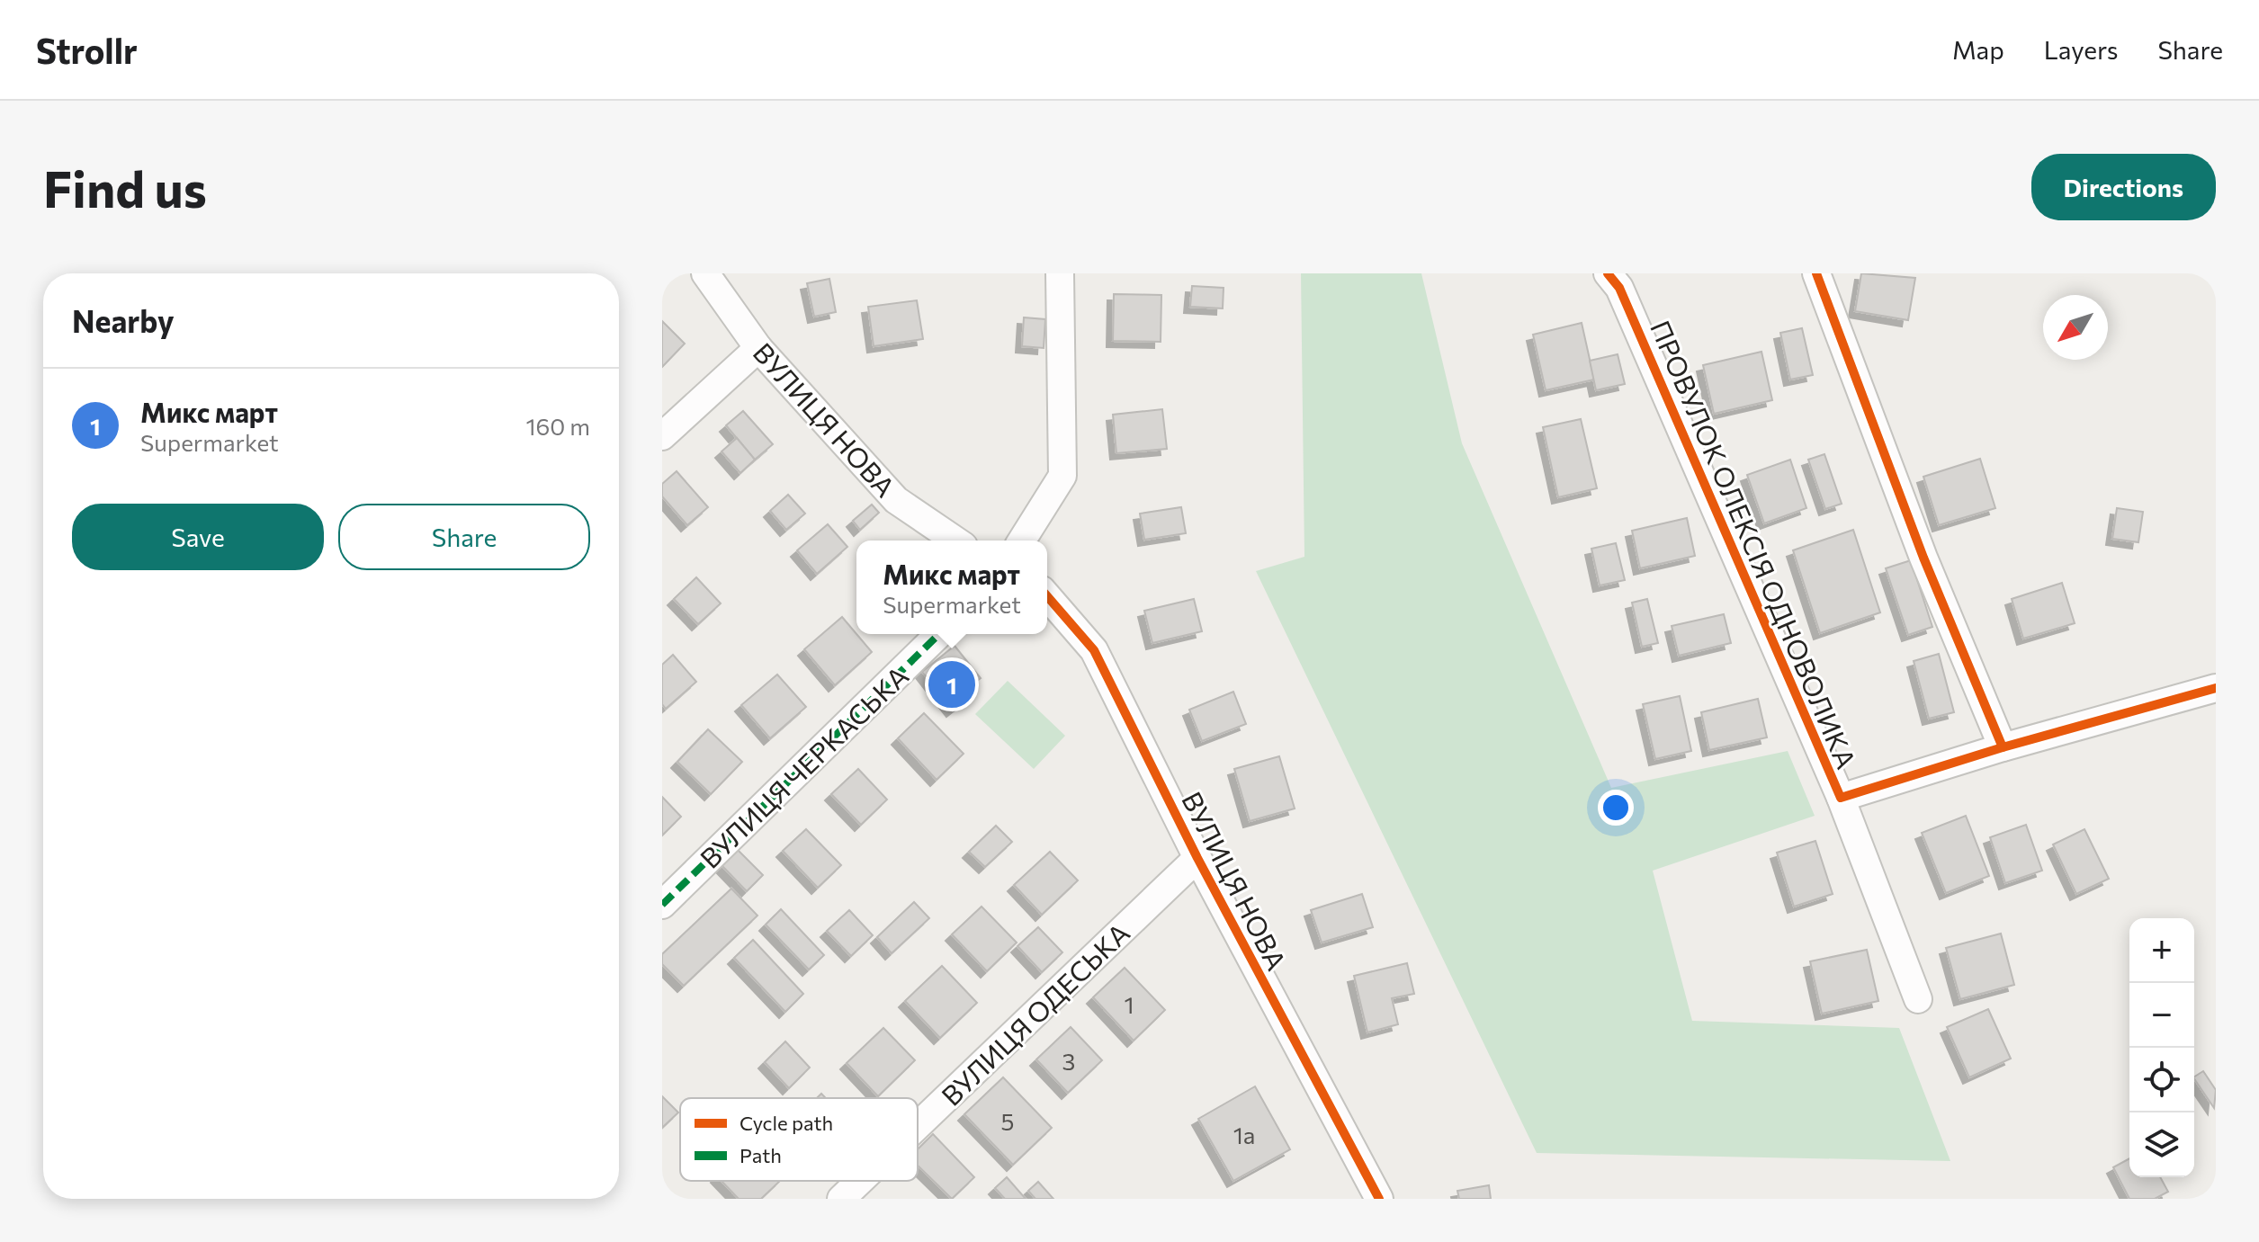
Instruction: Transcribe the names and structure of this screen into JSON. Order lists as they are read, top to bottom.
{
  "streets": {
    "street": [
      "ВУЛИЦЯ НОВА",
      "ПРОВУЛОК ОЛЕКСІЯ ОДНОВОЛИКА",
      "ВУЛИЦЯ ЧЕРКАСЬКА",
      "ВУЛИЦЯ ОДЕСЬКА"
    ]
  },
  "crossings": [
    ["ВУЛИЦЯ НОВА", "ВУЛИЦЯ ОДЕСЬКА"]
  ],
  "house_numbers": [
    "1",
    "3",
    "5",
    "1а"
  ],
  "legend": ["Cycle path", "Path"],
  "north": "bottom left",
  "page": {
    "header": "Strollr",
    "nav": ["Map", "Layers", "Share"],
    "buttons": [
      "Directions",
      ["Save", "Share"]
    ],
    "title": "Find us",
    "heading": "Nearby",
    "list": [
      {
        "mark": "1",
        "name": "Микс март",
        "note": "Supermarket",
        "value": "160 m"
      }
    ],
    "popup": ["Микс март", "Supermarket"],
    "pins": "1",
    "map_buttons": ["+", "−"]
  }
}
